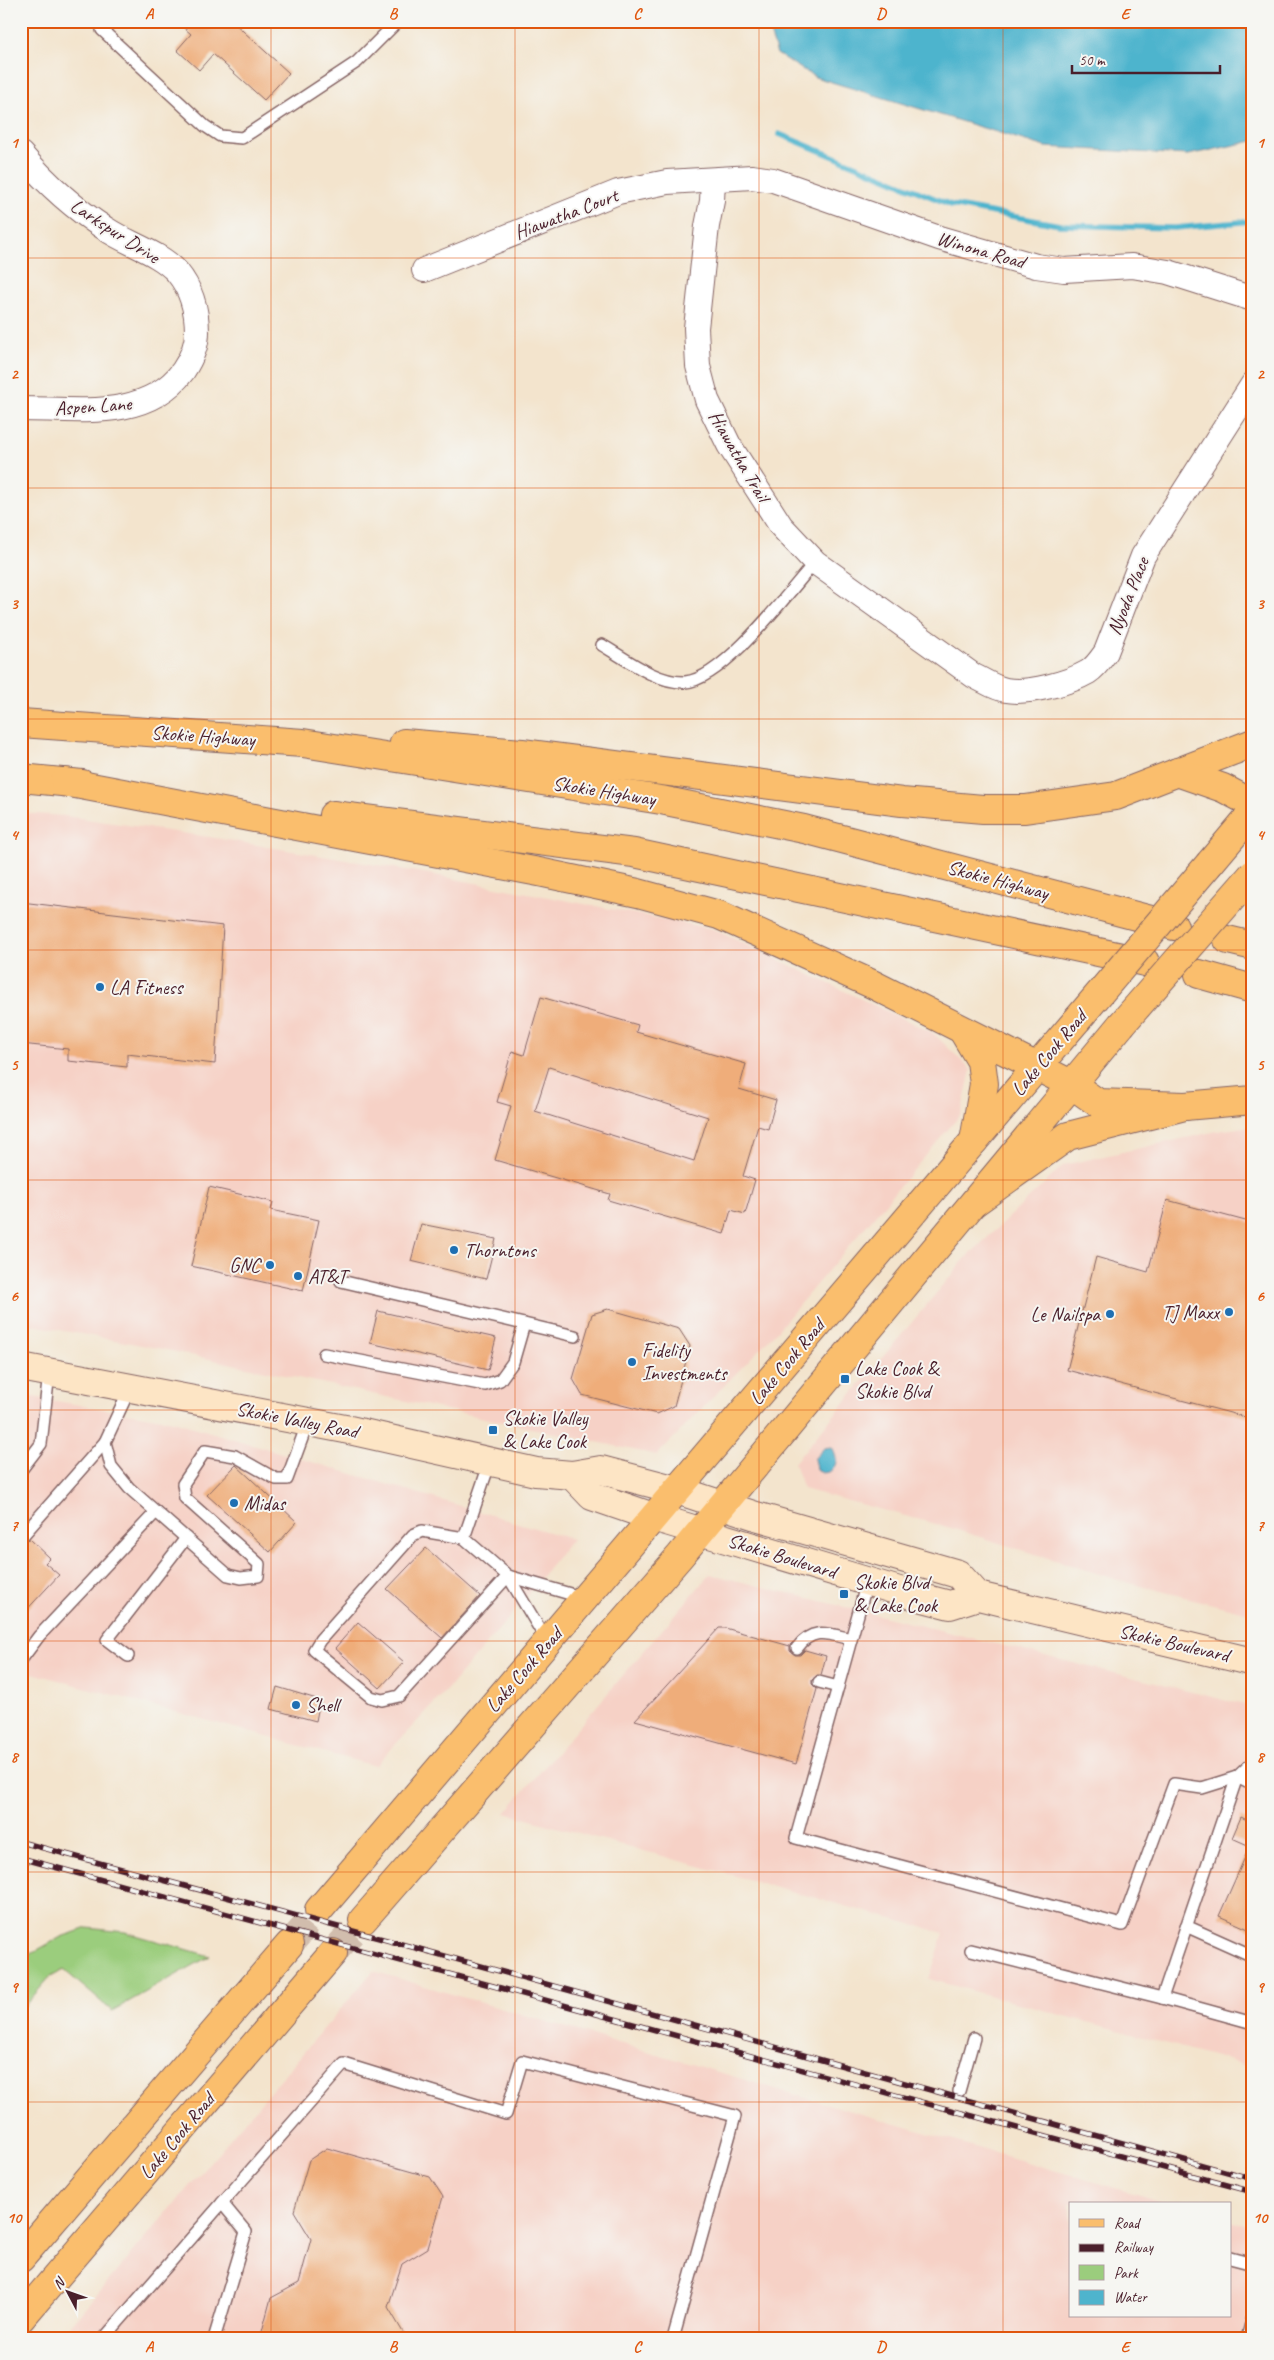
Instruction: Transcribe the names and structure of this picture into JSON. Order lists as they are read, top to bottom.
{
  "streets": {
    "main road": [
      "Skokie Highway",
      "Lake Cook Road",
      "Skokie Valley Road",
      "Skokie Boulevard"
    ],
    "street": [
      "Hiawatha Court",
      "Larkspur Drive",
      "Winona Road",
      "Aspen Lane",
      "Hiawatha Trail",
      "Nyoda Place"
    ]
  },
  "crossings": [
    ["Hiawatha Court", "Winona Road"],
    ["Hiawatha Court", "Hiawatha Trail"],
    ["Larkspur Drive", "Aspen Lane"],
    ["Winona Road", "Hiawatha Trail"],
    ["Hiawatha Trail", "Nyoda Place"],
    ["Lake Cook Road", "Skokie Valley Road"],
    ["Lake Cook Road", "Skokie Boulevard"],
    ["Skokie Valley Road", "Skokie Boulevard"]
  ],
  "places": {
    "other": [
      "LA Fitness",
      "Thorntons",
      "GNC",
      "AT&T",
      "TJ Maxx",
      "Le Nailspa",
      "Fidelity Investments",
      "Midas",
      "Shell"
    ],
    "transit": ["Lake Cook & Skokie Blvd", "Skokie Valley & Lake Cook", "Skokie Blvd & Lake Cook"]
  },
  "legend": [
    "Road",
    "Railway",
    "Park",
    "Water"
  ],
  "scale_bar": "50 m",
  "north": "top left",
  "grid": {
    "columns": [
      "A",
      "B",
      "C",
      "D",
      "E"
    ],
    "rows": [
      "1",
      "2",
      "3",
      "4",
      "5",
      "6",
      "7",
      "8",
      "9",
      "10"
    ]
  }
}
